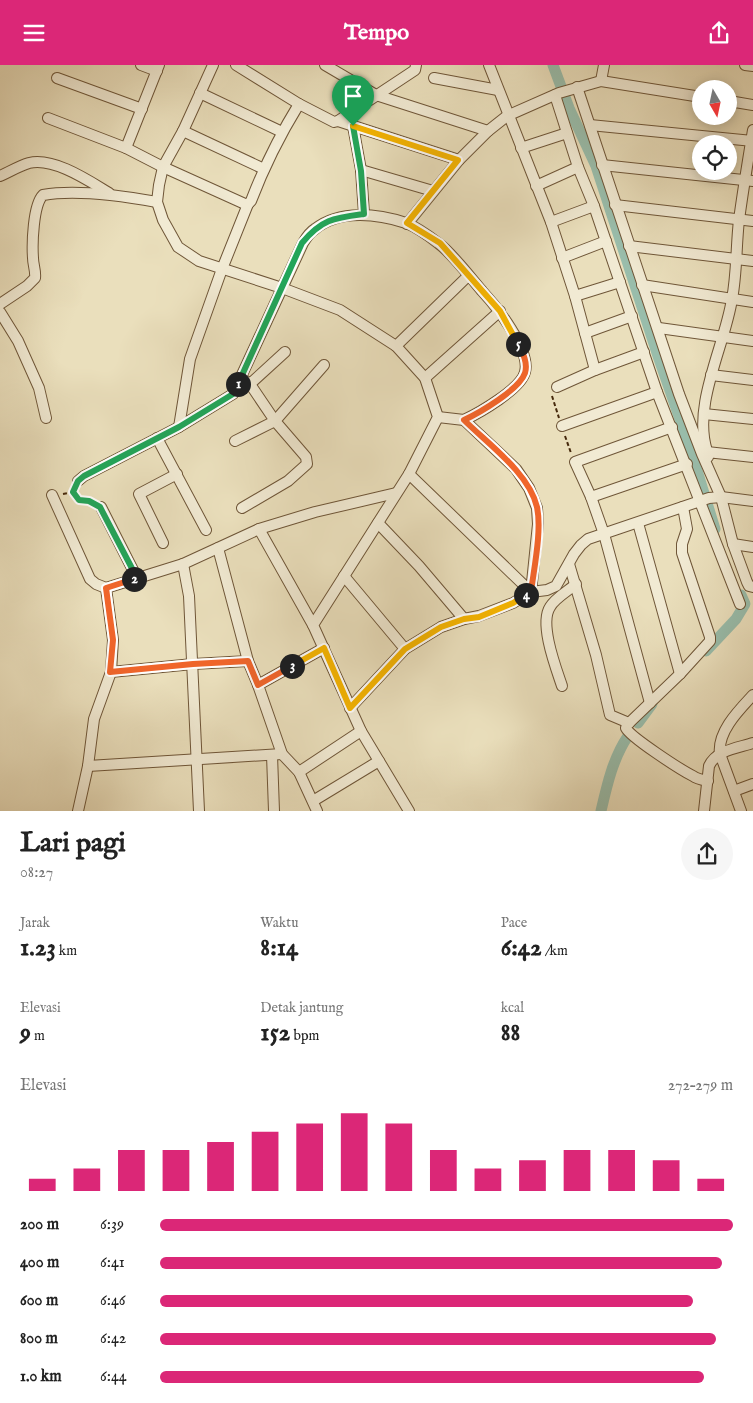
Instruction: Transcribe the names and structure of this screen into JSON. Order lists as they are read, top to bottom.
{
  "north": "bottom",
  "page": {
    "header": "Tempo",
    "pins": [
      "5",
      "1",
      "2",
      "4",
      "3"
    ],
    "heading": ["Lari pagi", "08:27"],
    "stats": [
      ["Jarak", "1.23 km"],
      ["Waktu", "8:14"],
      ["Pace", "6:42 /km"],
      ["Elevasi", "9 m"],
      ["Detak jantung", "152 bpm"],
      ["kcal", "88"]
    ],
    "chart": ["Elevasi", "272–279 m"],
    "list": [
      {
        "name": "200 m",
        "note": "6:39"
      },
      {
        "name": "400 m",
        "note": "6:41"
      },
      {
        "name": "600 m",
        "note": "6:46"
      },
      {
        "name": "800 m",
        "note": "6:42"
      },
      {
        "name": "1.0 km",
        "note": "6:44"
      }
    ]
  }
}
